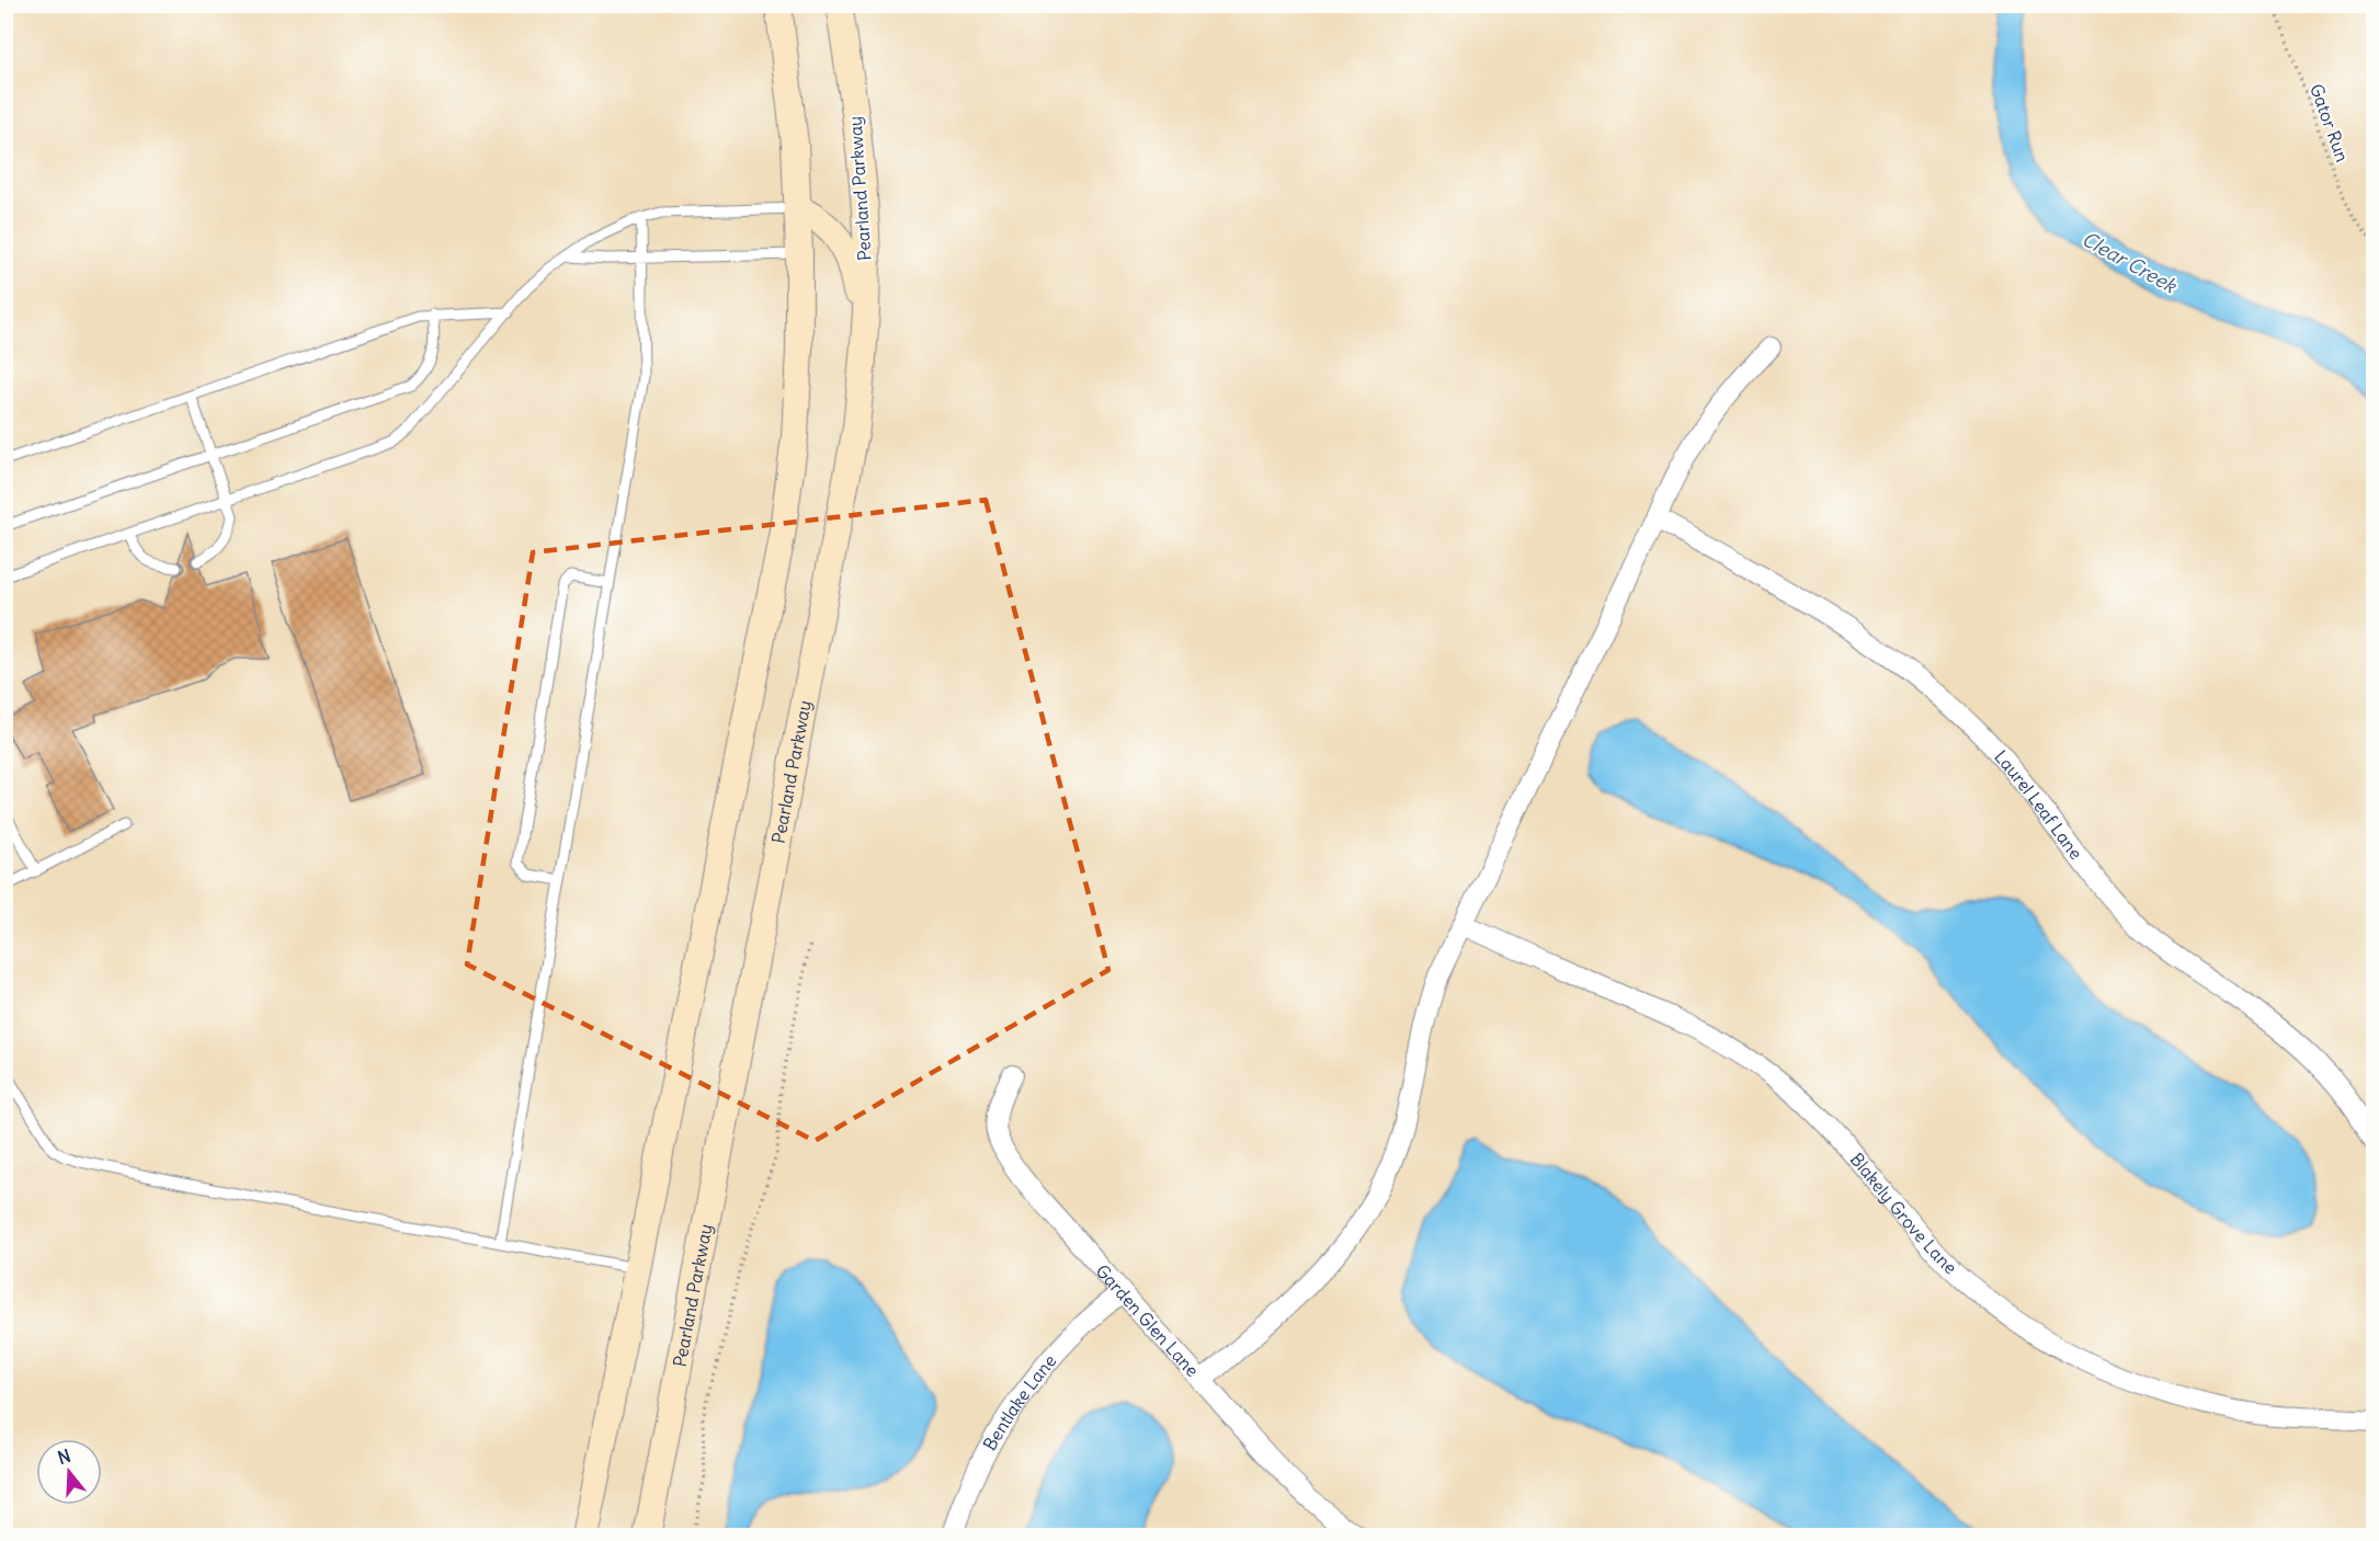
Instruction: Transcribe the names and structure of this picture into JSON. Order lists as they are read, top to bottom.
{
  "streets": {
    "main road": ["Pearland Parkway"],
    "street": [
      "Laurel Leaf Lane",
      "Blakely Grove Lane",
      "Garden Glen Lane",
      "Bentlake Lane"
    ],
    "path": ["Gator Run"]
  },
  "crossings": [
    ["Garden Glen Lane", "Bentlake Lane"]
  ],
  "water": ["Clear Creek"],
  "north": "top"
}
